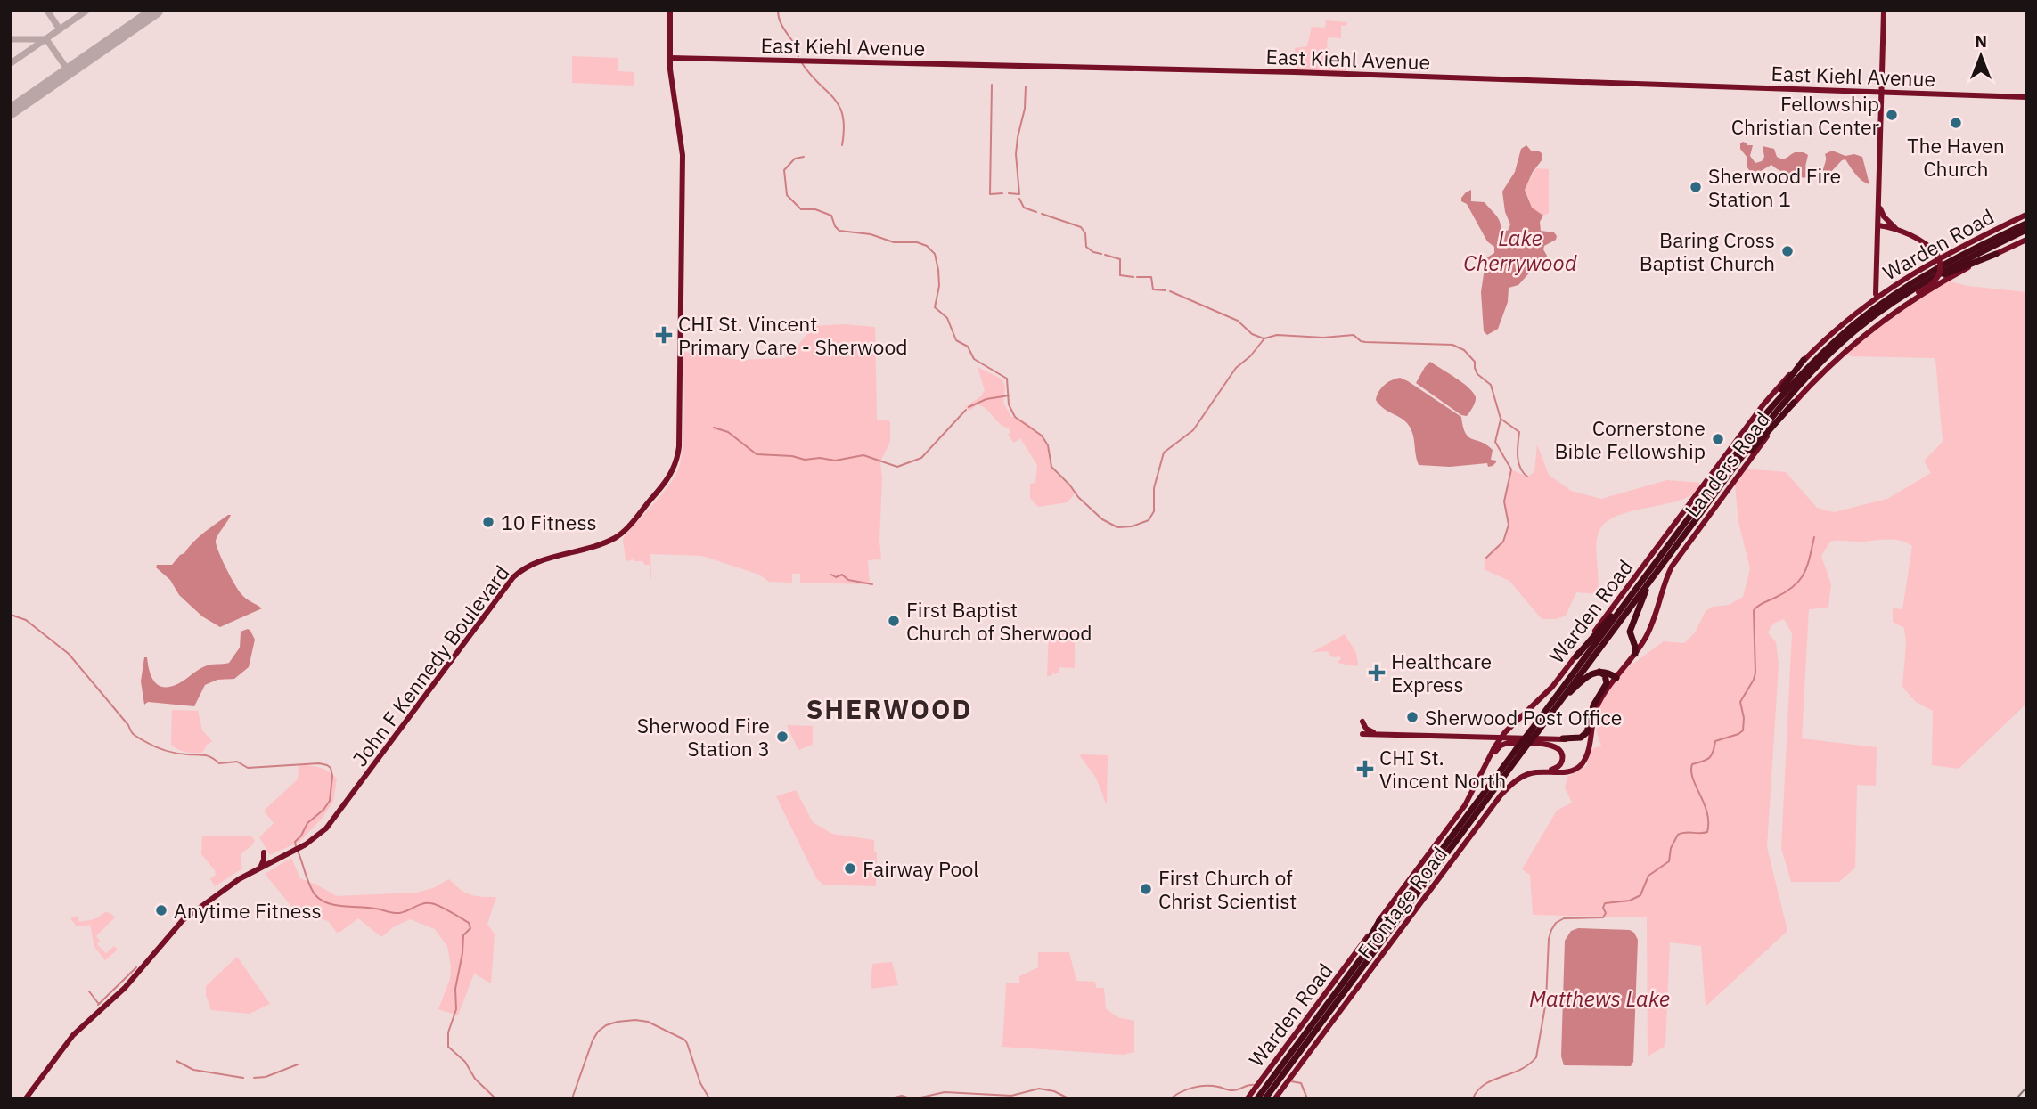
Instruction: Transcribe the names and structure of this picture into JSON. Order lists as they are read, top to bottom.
{
  "streets": {
    "main road": [
      "East Kiehl Avenue",
      "Warden Road",
      "Landers Road",
      "John F Kennedy Boulevard",
      "Frontage Road"
    ]
  },
  "crossings": [
    ["East Kiehl Avenue", "John F Kennedy Boulevard"],
    ["Landers Road", "Frontage Road"]
  ],
  "districts": ["SHERWOOD"],
  "water": ["Lake Cherrywood", "Matthews Lake"],
  "places": {
    "other": [
      "Fellowship Christian Center",
      "The Haven Church",
      "Sherwood Fire Station 1",
      "Baring Cross Baptist Church",
      "Cornerstone Bible Fellowship",
      "10 Fitness",
      "First Baptist Church of Sherwood",
      "Sherwood Post Office",
      "Sherwood Fire Station 3",
      "Fairway Pool",
      "First Church of Christ Scientist",
      "Anytime Fitness"
    ],
    "health": ["CHI St. Vincent Primary Care - Sherwood", "Healthcare Express", "CHI St. Vincent North"]
  },
  "north": "top"
}
